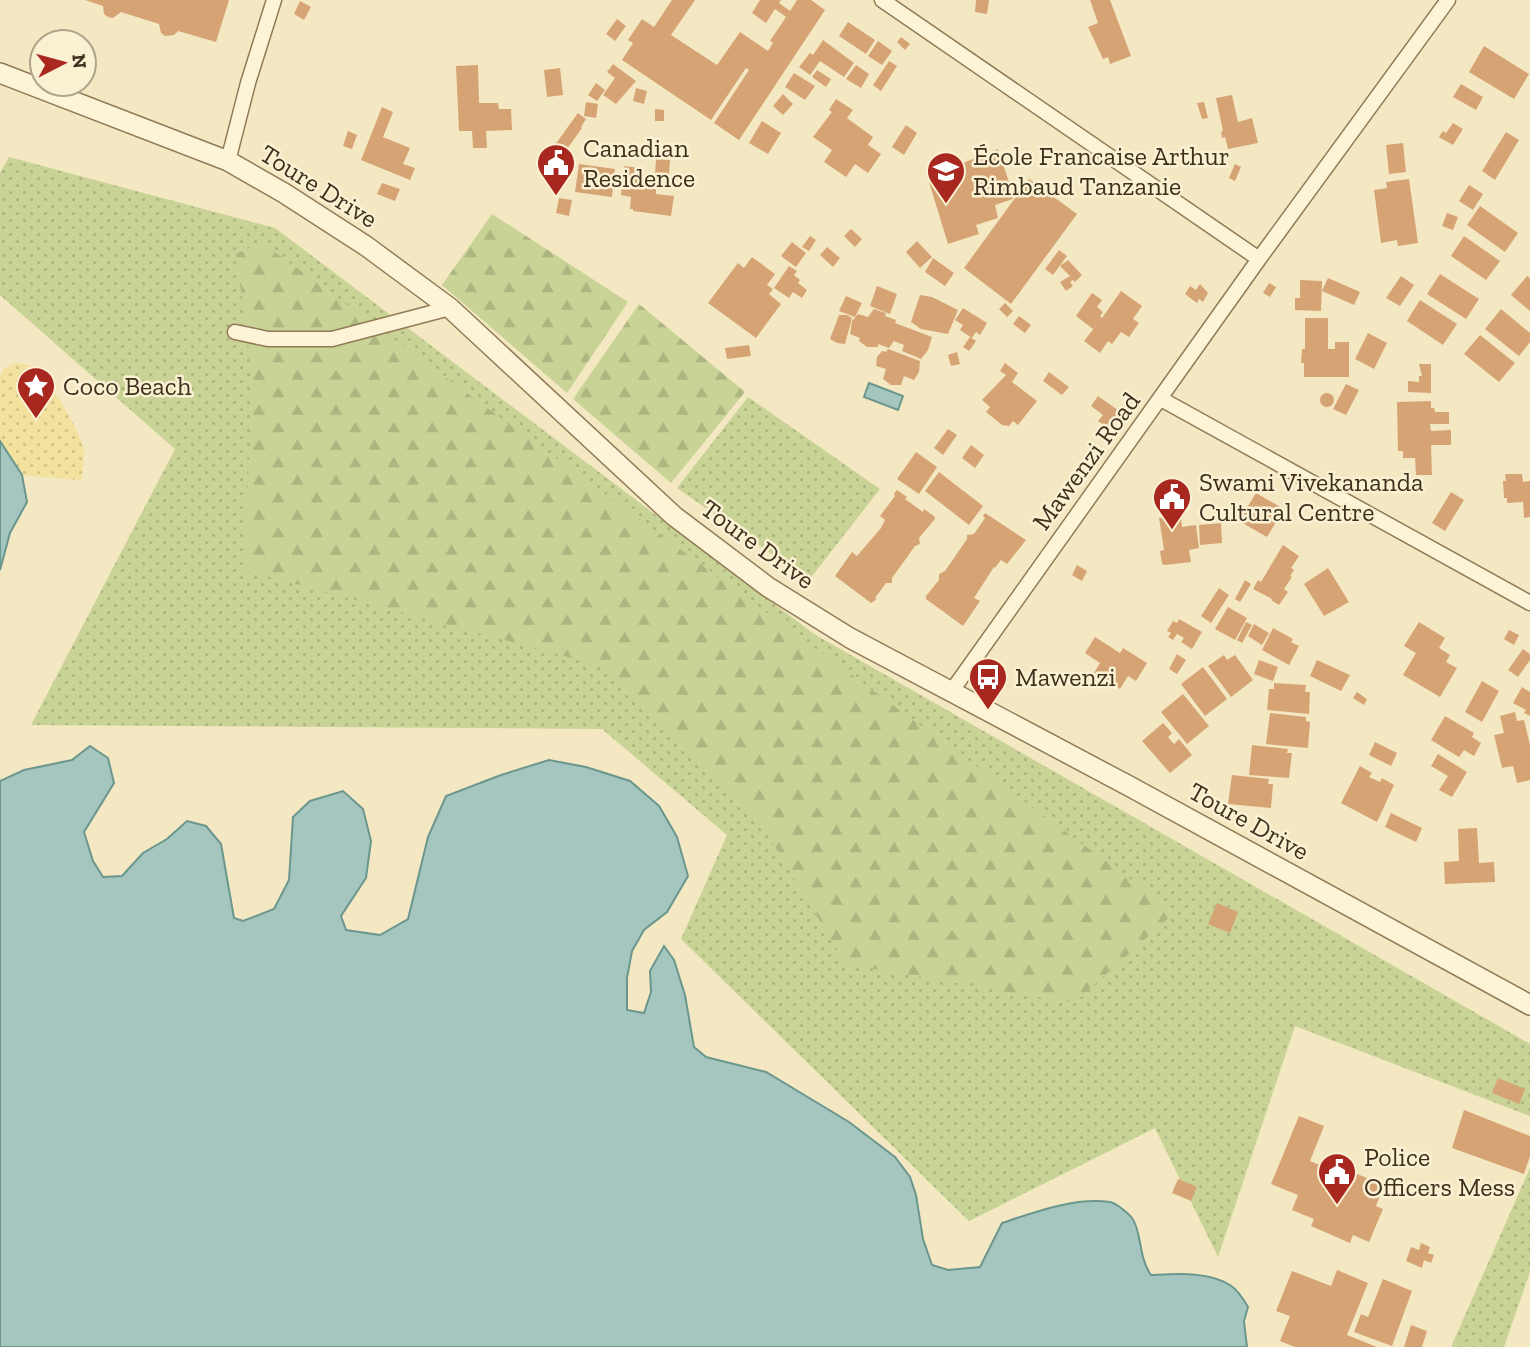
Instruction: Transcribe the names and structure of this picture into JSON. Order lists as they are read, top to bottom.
{
  "streets": {
    "street": ["Toure Drive", "Mawenzi Road"]
  },
  "crossings": [
    ["Toure Drive", "Mawenzi Road"]
  ],
  "places": {
    "public building": ["Canadian Residence", "Swami Vivekananda Cultural Centre", "Police Officers Mess"],
    "school or university": ["École Francaise Arthur Rimbaud Tanzanie"],
    "place": ["Coco Beach"],
    "bus stop": ["Mawenzi"]
  },
  "north": "right"
}
